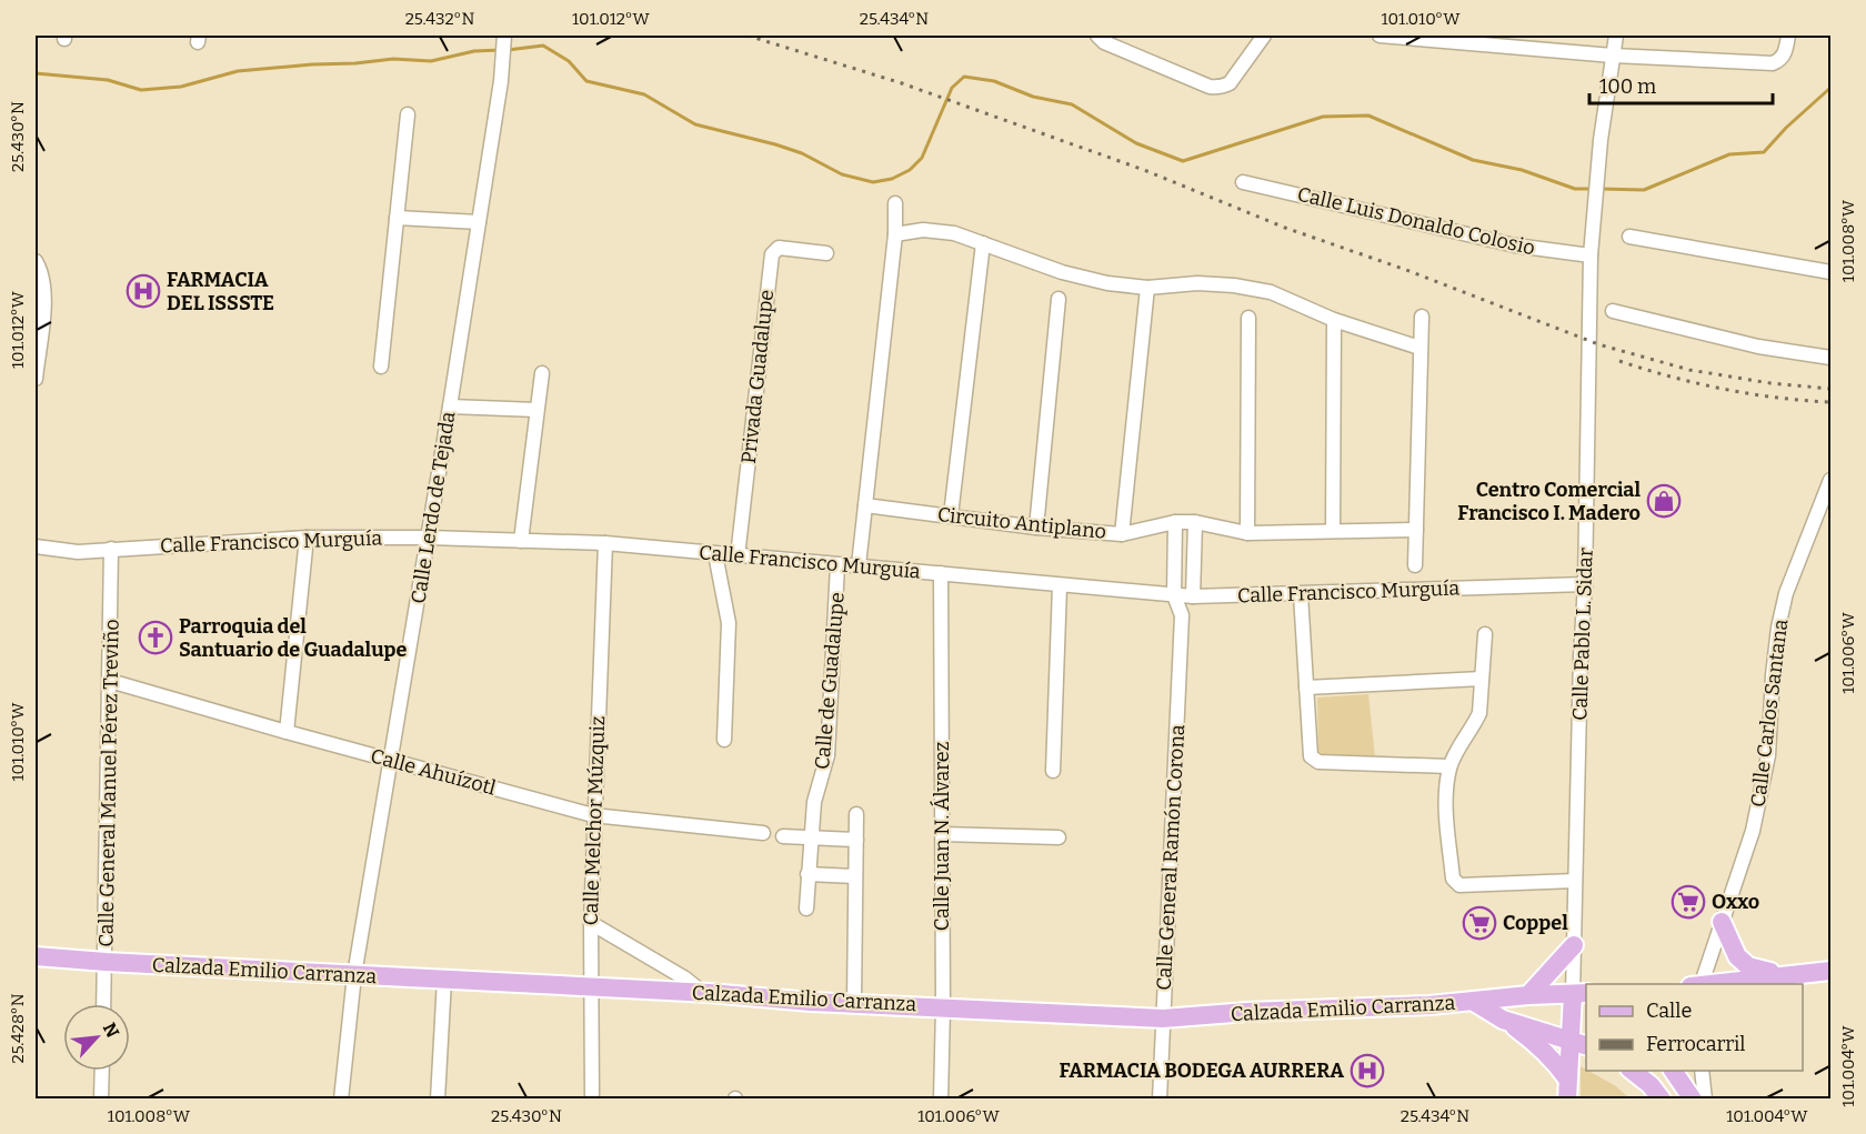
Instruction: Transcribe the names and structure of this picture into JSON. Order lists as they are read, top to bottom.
{
  "streets": {
    "main road": ["Calzada Emilio Carranza"],
    "street": [
      "Calle Luis Donaldo Colosio",
      "Privada Guadalupe",
      "Calle Lerdo de Tejada",
      "Circuito Antiplano",
      "Calle Francisco Murguía",
      "Calle Pablo L. Sidar",
      "Calle de Guadalupe",
      "Calle Carlos Santana",
      "Calle Ahuízotl",
      "Calle General Manuel Pérez Treviño",
      "Calle Melchor Múzquiz",
      "Calle Juan N. Álvarez",
      "Calle General Ramón Corona"
    ]
  },
  "crossings": [
    ["Calle Luis Donaldo Colosio", "Calle Pablo L. Sidar"],
    ["Privada Guadalupe", "Calle Francisco Murguía"],
    ["Calle Lerdo de Tejada", "Calle Francisco Murguía"],
    ["Calle Lerdo de Tejada", "Calle Ahuízotl"],
    ["Calle Lerdo de Tejada", "Calzada Emilio Carranza"],
    ["Calle Francisco Murguía", "Calle Pablo L. Sidar"],
    ["Calle Francisco Murguía", "Calle de Guadalupe"],
    ["Calle Francisco Murguía", "Calle General Manuel Pérez Treviño"],
    ["Calle Francisco Murguía", "Calle Melchor Múzquiz"],
    ["Calle Francisco Murguía", "Calle Juan N. Álvarez"],
    ["Calle Francisco Murguía", "Calle General Ramón Corona"],
    ["Calle Pablo L. Sidar", "Calzada Emilio Carranza"],
    ["Calle Ahuízotl", "Calle General Manuel Pérez Treviño"],
    ["Calle Ahuízotl", "Calle Melchor Múzquiz"],
    ["Calle General Manuel Pérez Treviño", "Calzada Emilio Carranza"],
    ["Calle Melchor Múzquiz", "Calzada Emilio Carranza"],
    ["Calle Juan N. Álvarez", "Calzada Emilio Carranza"],
    ["Calle General Ramón Corona", "Calzada Emilio Carranza"]
  ],
  "places": {
    "hospital": ["FARMACIA DEL ISSSTE", "FARMACIA BODEGA AURRERA"],
    "shop": ["Centro Comercial Francisco I. Madero"],
    "church": ["Parroquia del Santuario de Guadalupe"],
    "supermarket": ["Oxxo", "Coppel"]
  },
  "legend": ["Calle", "Ferrocarril"],
  "scale_bar": "100 m",
  "north": "top right",
  "coordinates": [
    "25.432°N",
    "101.012°W",
    "25.434°N",
    "101.010°W",
    "25.430°N",
    "101.008°W",
    "101.006°W",
    "25.428°N",
    "101.004°W"
  ]
}
